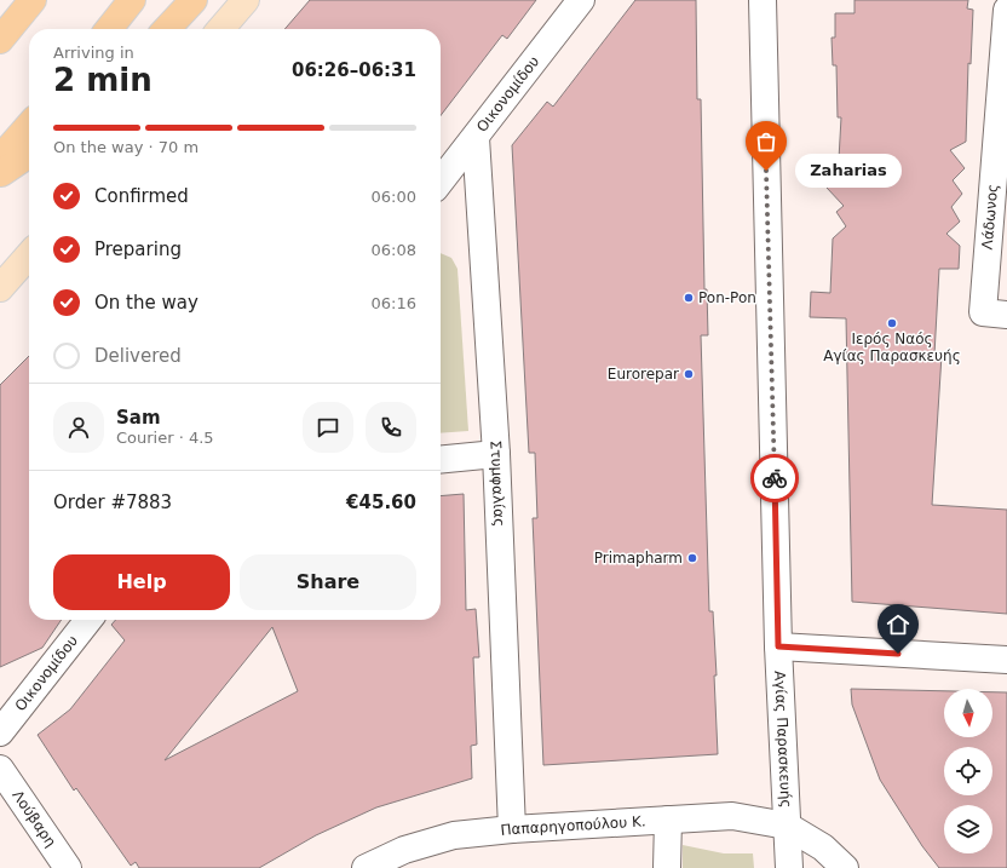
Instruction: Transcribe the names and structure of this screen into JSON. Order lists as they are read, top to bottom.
{
  "streets": {
    "street": [
      "Οικονομίδου",
      "Λάδωνος",
      "Στυμφαλίας",
      "Αγίας Παρασκευής",
      "Λούβαρη",
      "Παπαρηγοπούλου Κ."
    ]
  },
  "crossings": [
    ["Οικονομίδου", "Στυμφαλίας"],
    ["Στυμφαλίας", "Παπαρηγοπούλου Κ."],
    ["Αγίας Παρασκευής", "Παπαρηγοπούλου Κ."]
  ],
  "places": [
    "Zaharias",
    "Pon-Pon",
    "Ιερός Ναός Αγίας Παρασκευής",
    "Eurorepar",
    "Primapharm"
  ],
  "north": "bottom",
  "page": {
    "heading": ["2 min", "Arriving in", "06:26–06:31"],
    "panel": [
      "Sam",
      "Courier · 4.5",
      "Order #7883",
      "€45.60"
    ],
    "bar": "On the way · 70 m",
    "bubble": "Zaharias",
    "list": [
      ["Confirmed", "06:00"],
      ["Preparing", "06:08"],
      ["On the way", "06:16"],
      "Delivered"
    ],
    "buttons": ["Help", "Share"]
  }
}
